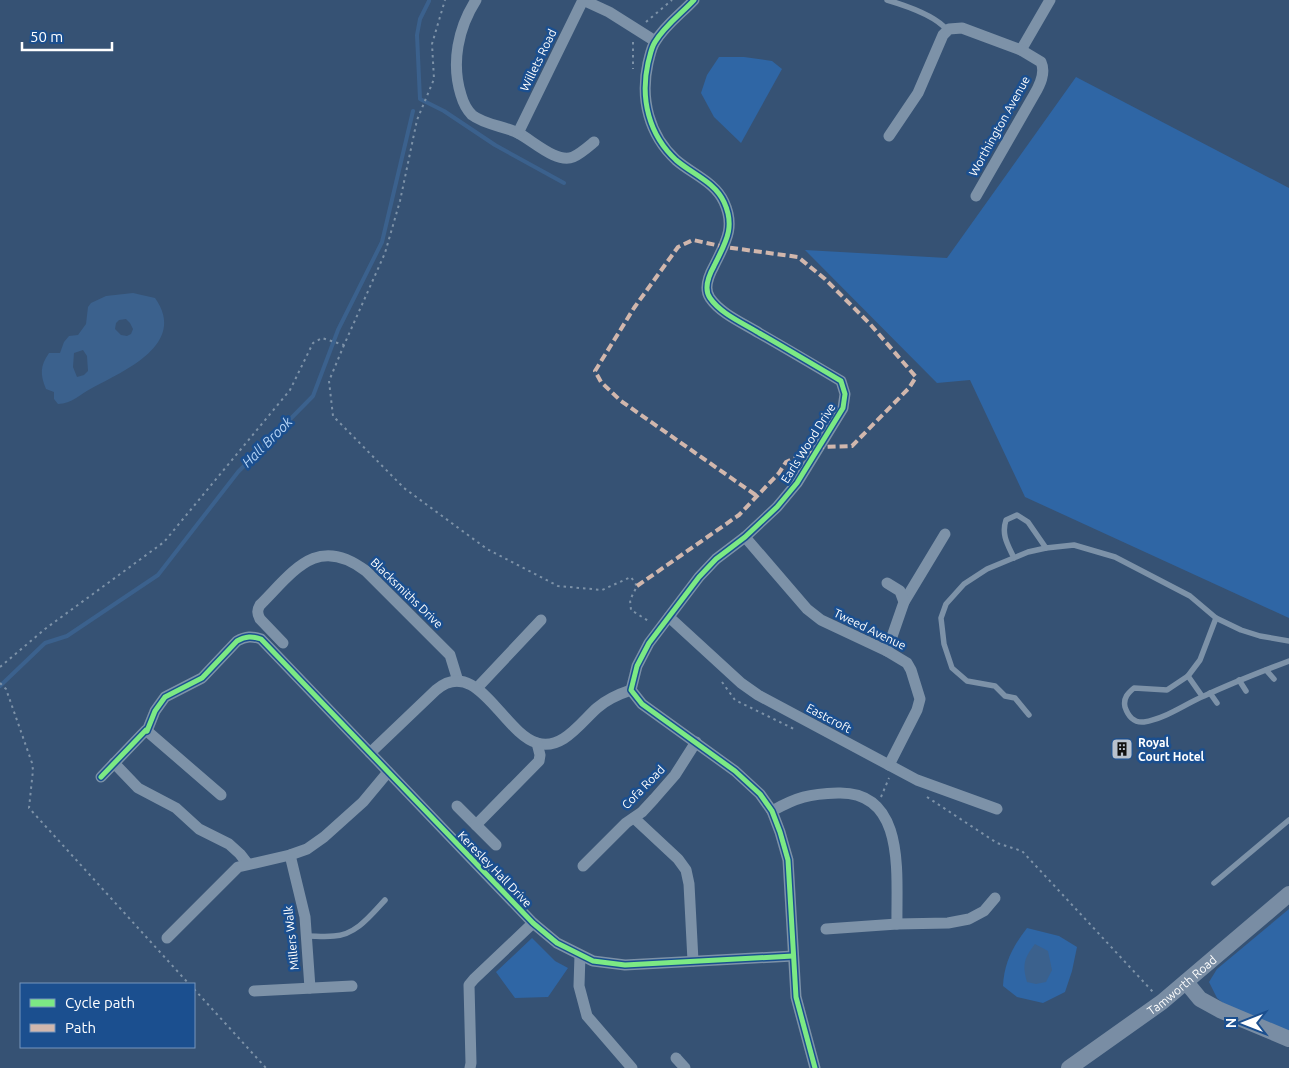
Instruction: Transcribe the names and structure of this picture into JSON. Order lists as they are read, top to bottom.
{
  "streets": {
    "main road": ["Tamworth Road"],
    "street": [
      "Willets Road",
      "Worthington Avenue",
      "Earls Wood Drive",
      "Blacksmiths Drive",
      "Tweed Avenue",
      "Eastcroft",
      "Cofa Road",
      "Keresley Hall Drive",
      "Millers Walk"
    ]
  },
  "crossings": [
    ["Earls Wood Drive", "Tweed Avenue"],
    ["Earls Wood Drive", "Eastcroft"],
    ["Tweed Avenue", "Eastcroft"]
  ],
  "water": ["Hall Brook"],
  "places": {
    "building": ["Royal Court Hotel"]
  },
  "legend": ["Cycle path", "Path"],
  "scale_bar": "50 m",
  "north": "left"
}
